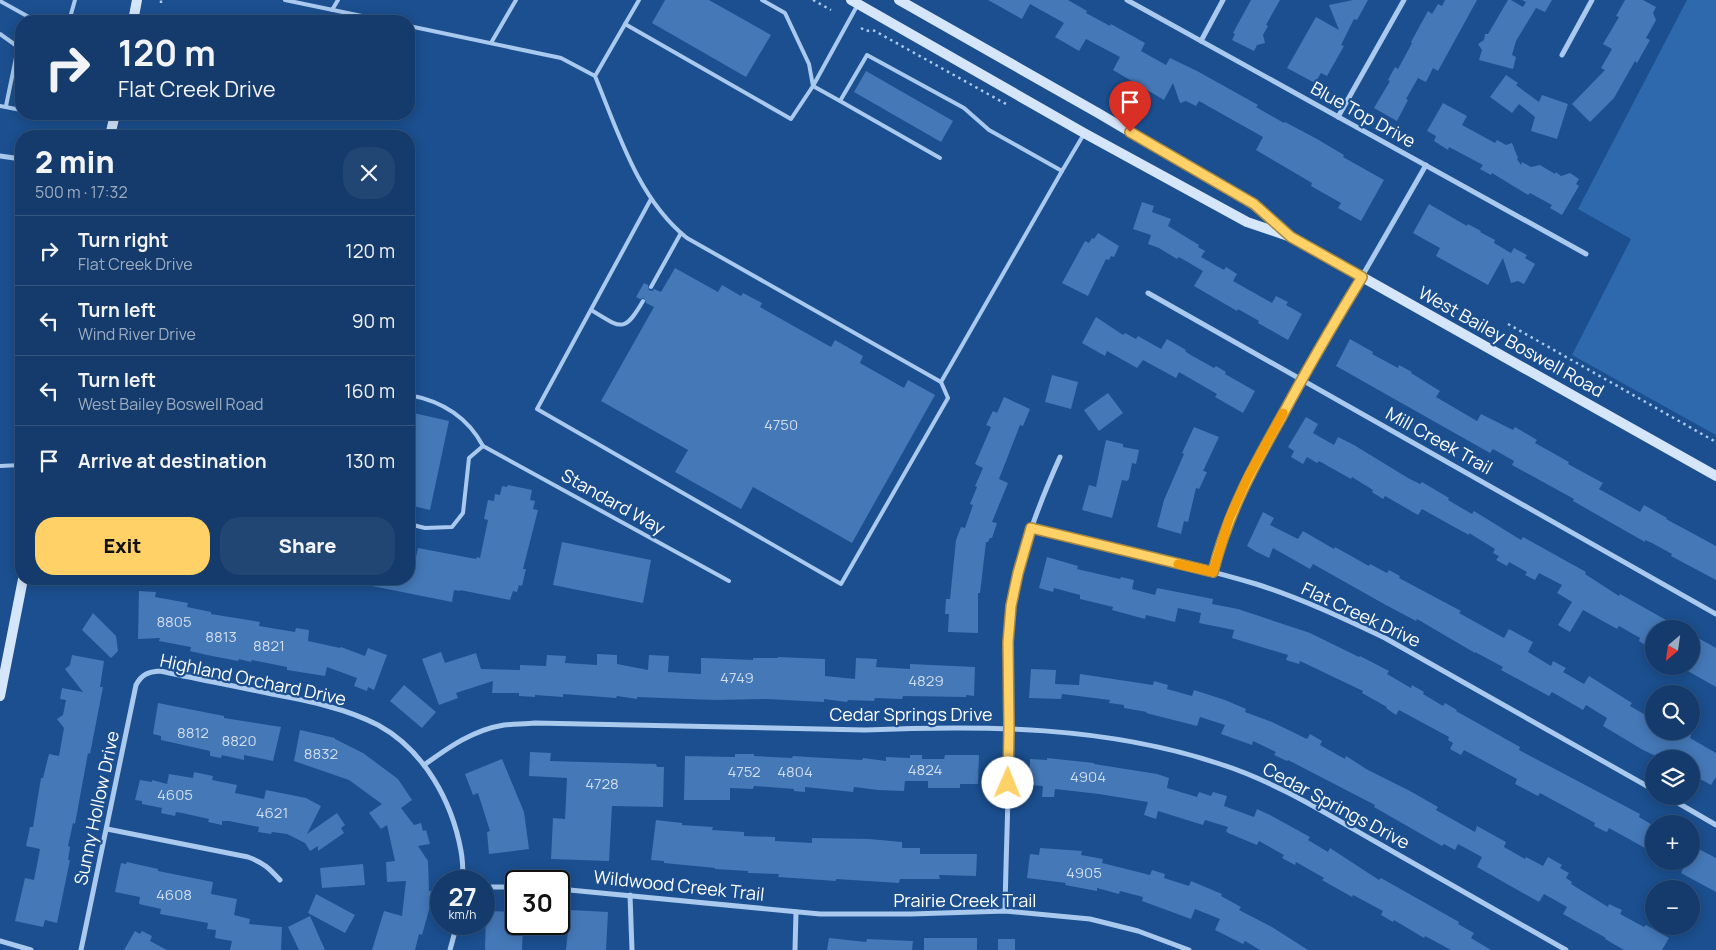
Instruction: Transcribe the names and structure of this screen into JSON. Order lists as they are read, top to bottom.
{
  "streets": {
    "main road": ["West Bailey Boswell Road"],
    "street": [
      "Blue Top Drive",
      "Mill Creek Trail",
      "Flat Creek Drive",
      "Highland Orchard Drive",
      "Cedar Springs Drive",
      "Sunny Hollow Drive",
      "Wildwood Creek Trail",
      "Prairie Creek Trail"
    ],
    "lane": ["Standard Way"]
  },
  "crossings": [
    ["Highland Orchard Drive", "Cedar Springs Drive"],
    ["Highland Orchard Drive", "Sunny Hollow Drive"],
    ["Wildwood Creek Trail", "Prairie Creek Trail"]
  ],
  "house_numbers": [
    "4750",
    "8805",
    "8813",
    "8821",
    "4749",
    "4829",
    "8812",
    "8820",
    "8832",
    "4824",
    "4752",
    "4804",
    "4904",
    "4728",
    "4605",
    "4621",
    "4905",
    "4608"
  ],
  "north": "bottom left",
  "page": {
    "turn": ["120 m", "Flat Creek Drive"],
    "heading": ["2 min", "500 m · 17:32"],
    "list": [
      {
        "name": "Turn right",
        "note": "Flat Creek Drive",
        "value": "120 m"
      },
      {
        "name": "Turn left",
        "note": "Wind River Drive",
        "value": "90 m"
      },
      {
        "name": "Turn left",
        "note": "West Bailey Boswell Road",
        "value": "160 m"
      },
      {
        "name": "Arrive at destination",
        "value": "130 m"
      }
    ],
    "buttons": ["Exit", "Share"],
    "map_buttons": ["+", "−"],
    "speed": "27 km/h",
    "limit": "30"
  }
}
